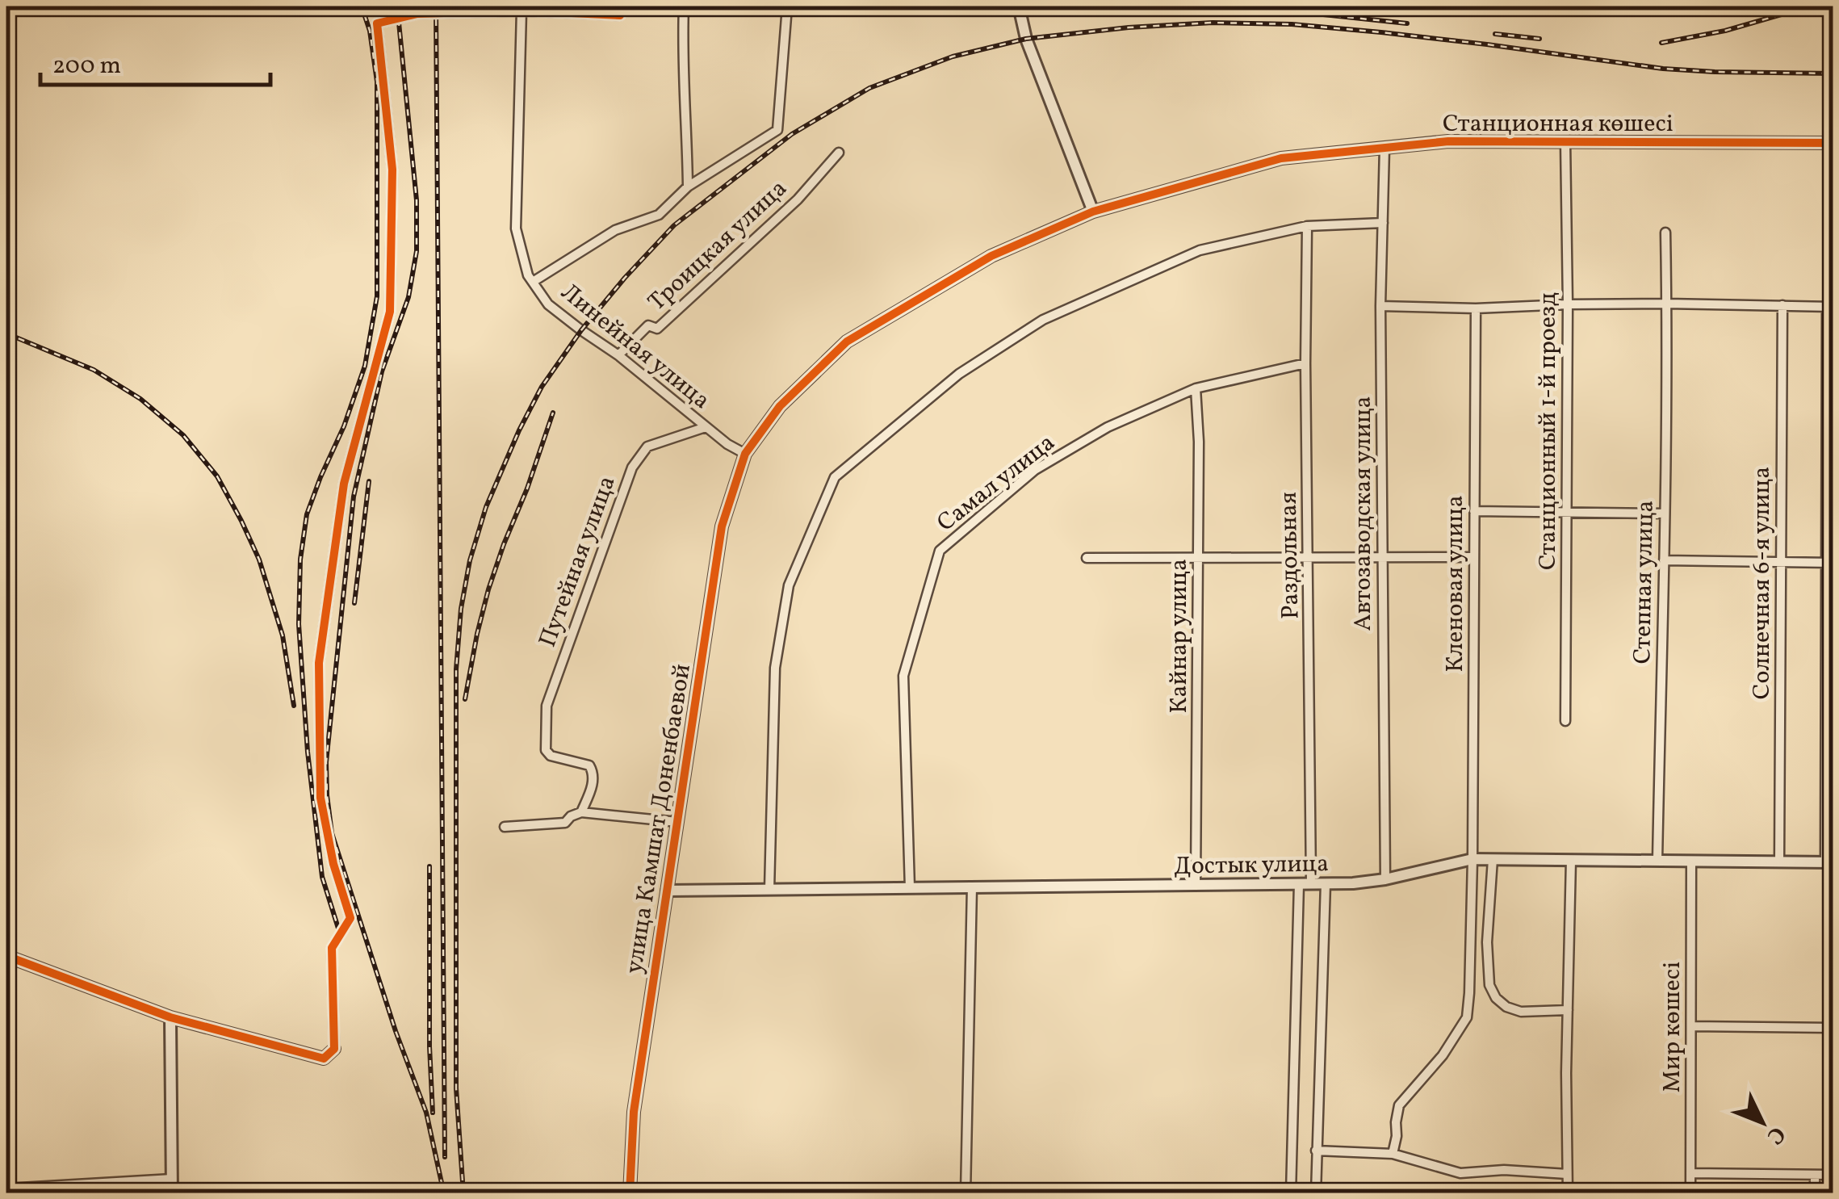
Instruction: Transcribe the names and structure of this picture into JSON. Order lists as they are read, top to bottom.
{
  "streets": {
    "street": [
      "Станционная көшесі",
      "Троицкая улица",
      "Линейная улица",
      "Станционный 1-й проезд",
      "Самал улица",
      "Автозаводская улица",
      "Раздольная",
      "Путейная улица",
      "Степная улица",
      "Солнечная 6-я улица",
      "Кленовая улица",
      "Кайнар улица",
      "улица Камшат Доненбаевой",
      "Достык улица",
      "Мир көшесі"
    ]
  },
  "crossings": [
    ["Станционная көшесі", "Линейная улица"],
    ["Станционная көшесі", "Станционный 1-й проезд"],
    ["Станционная көшесі", "Автозаводская улица"],
    ["Станционная көшесі", "улица Камшат Доненбаевой"],
    ["Троицкая улица", "Линейная улица"],
    ["Линейная улица", "Путейная улица"],
    ["Линейная улица", "улица Камшат Доненбаевой"],
    ["Самал улица", "Раздольная"],
    ["Самал улица", "Кайнар улица"],
    ["Самал улица", "Достык улица"],
    ["Автозаводская улица", "Достык улица"],
    ["Раздольная", "Достык улица"],
    ["Степная улица", "Достык улица"],
    ["Солнечная 6-я улица", "Достык улица"],
    ["Кленовая улица", "Достык улица"],
    ["Кайнар улица", "Достык улица"],
    ["улица Камшат Доненбаевой", "Достык улица"],
    ["Достык улица", "Мир көшесі"]
  ],
  "scale_bar": "200 m",
  "north": "bottom right"
}
